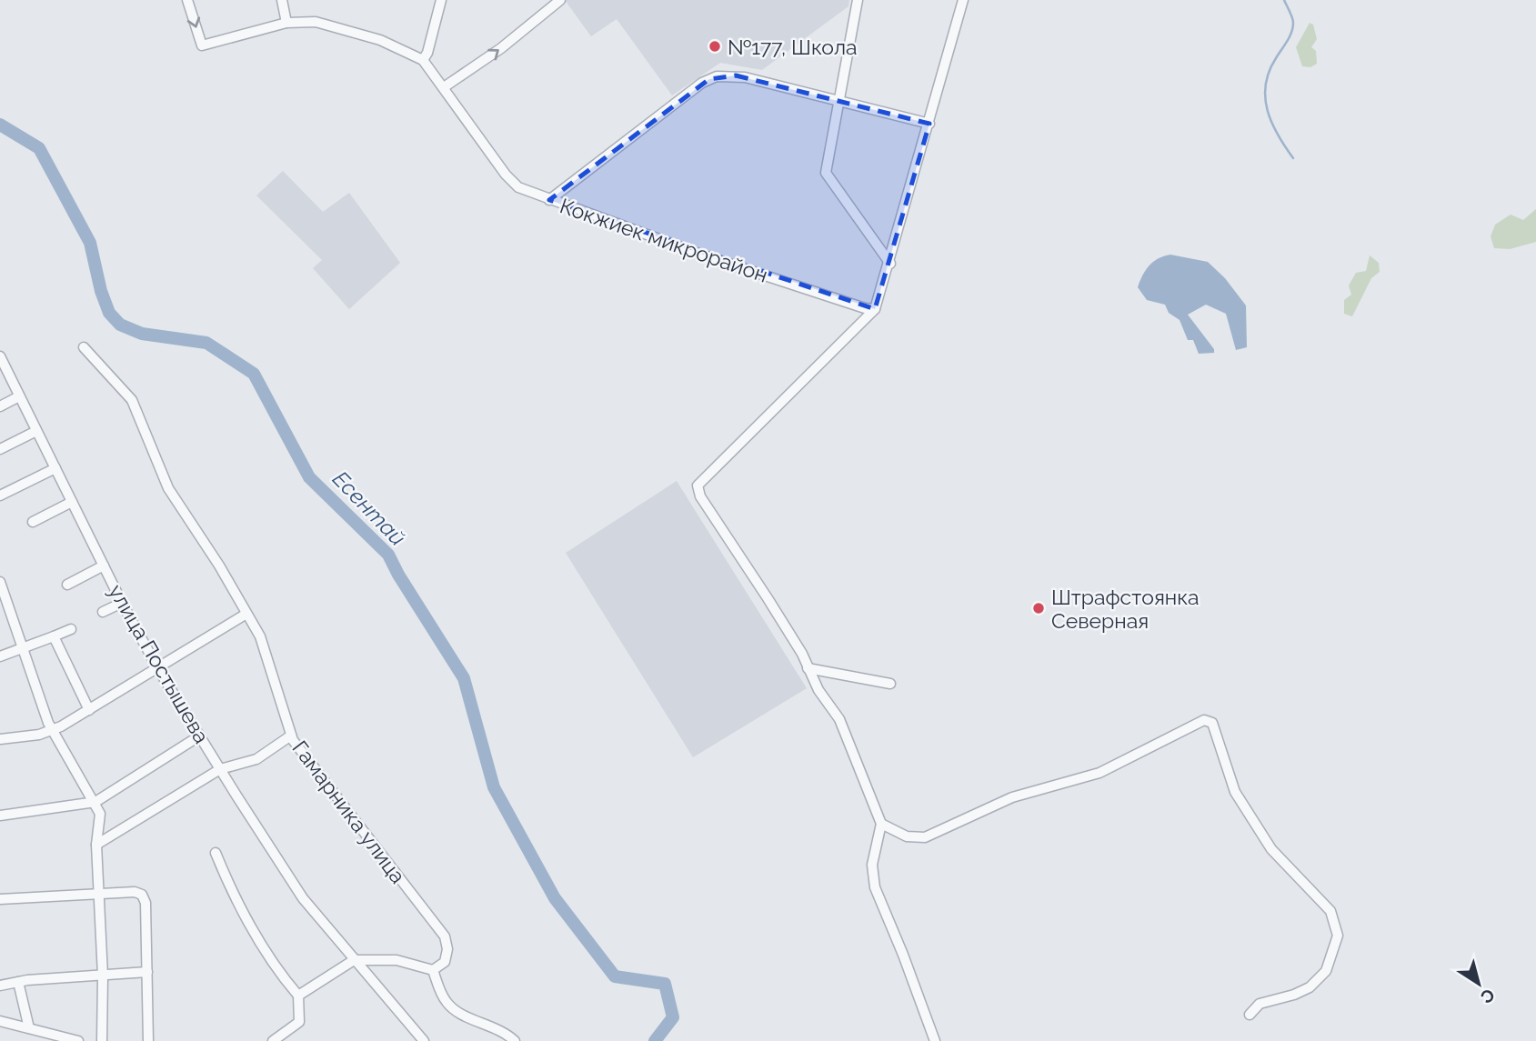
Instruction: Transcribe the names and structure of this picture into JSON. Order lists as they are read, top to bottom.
{
  "streets": {
    "street": ["Кокжиек микрорайон", "улица Постышева", "Гамарника улица"]
  },
  "water": ["Есентай"],
  "places": ["№177, Школа", "Штрафстоянка Северная"],
  "north": "bottom right"
}
